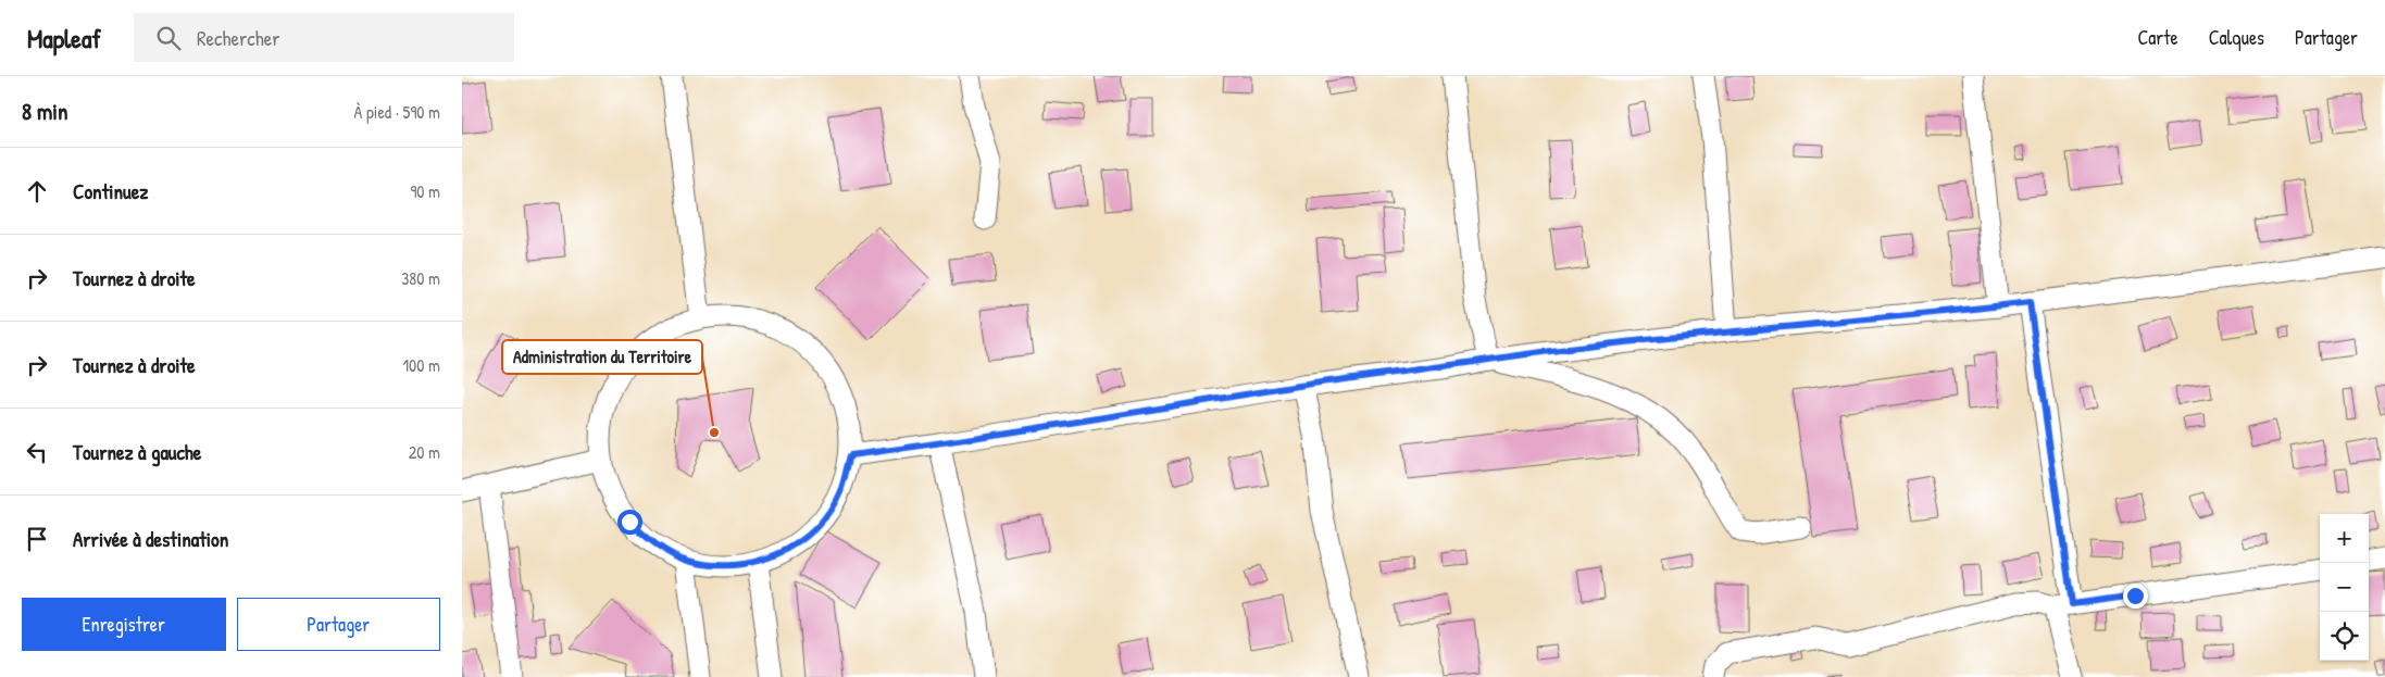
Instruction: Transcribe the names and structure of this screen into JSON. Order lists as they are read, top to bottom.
{
  "places": ["Administration du Territoire"],
  "page": {
    "header": "Mapleaf",
    "search": "Rechercher",
    "nav": ["Carte", "Calques", "Partager"],
    "heading": ["8 min", "À pied · 590 m"],
    "list": [
      ["Continuez", "90 m"],
      ["Tournez à droite", "380 m"],
      ["Tournez à droite", "100 m"],
      ["Tournez à gauche", "20 m"],
      "Arrivée à destination"
    ],
    "map_buttons": ["+", "−"],
    "buttons": ["Enregistrer", "Partager"]
  }
}
